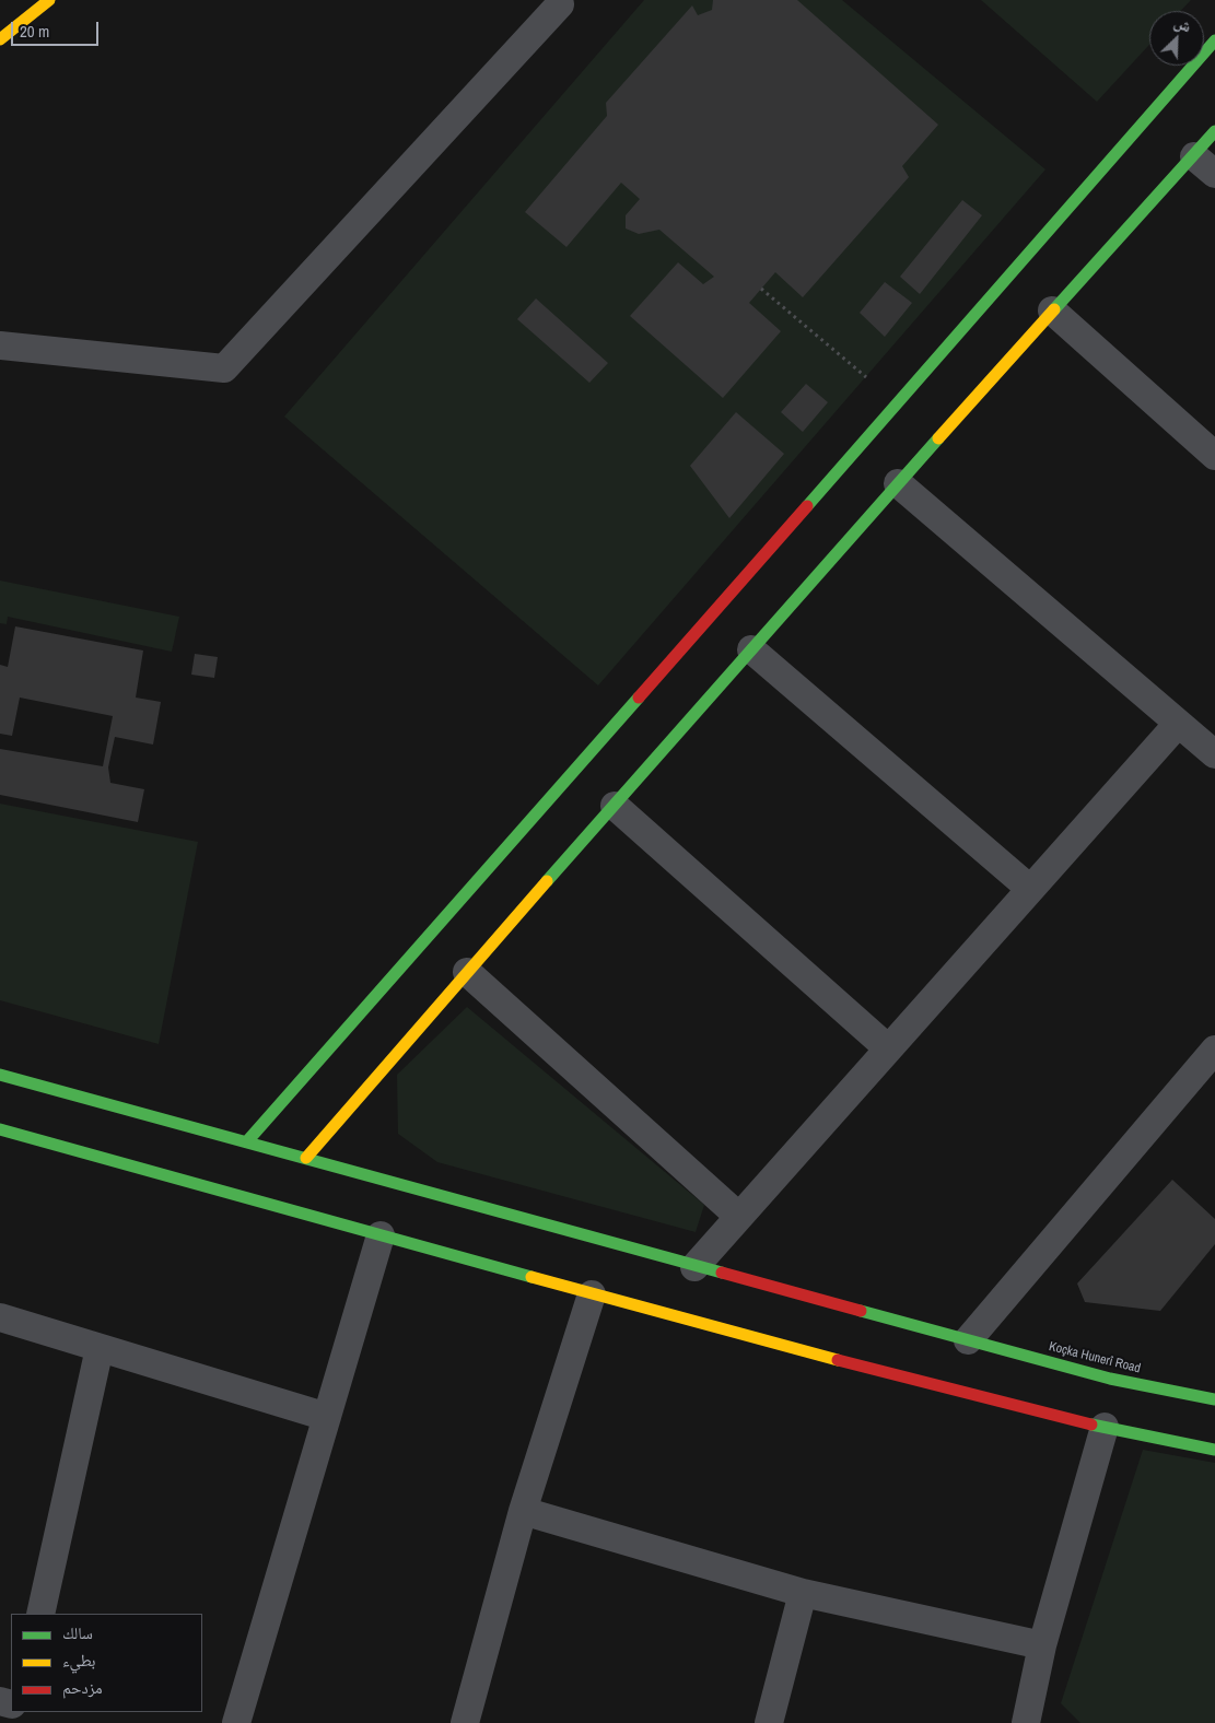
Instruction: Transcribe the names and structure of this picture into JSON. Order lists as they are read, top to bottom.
{
  "streets": {
    "main road": ["Koçka Hunerî Road"]
  },
  "legend": ["سالك", "بطيء", "مزدحم"],
  "scale_bar": "20 m",
  "north": "top right"
}
